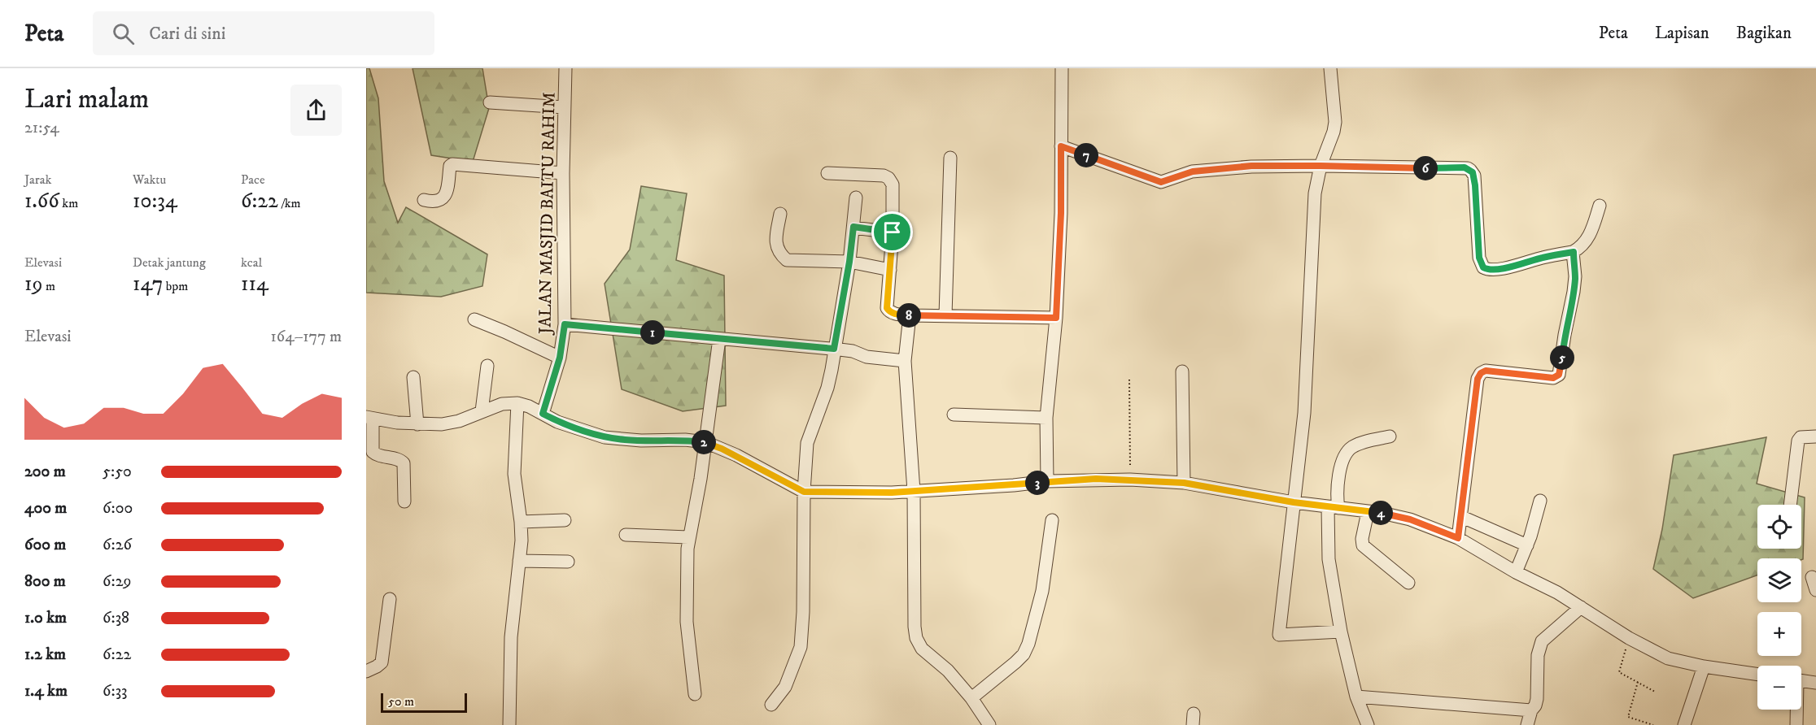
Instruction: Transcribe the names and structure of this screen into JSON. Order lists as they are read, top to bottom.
{
  "streets": {
    "street": ["JALAN MASJID BAITU RAHIM"]
  },
  "scale_bar": "50 m",
  "page": {
    "header": "Peta",
    "search": "Cari di sini",
    "nav": ["Peta", "Lapisan", "Bagikan"],
    "heading": ["Lari malam", "21:54"],
    "pins": [
      "7",
      "6",
      "8",
      "1",
      "5",
      "2",
      "3",
      "4"
    ],
    "stats": [
      ["Jarak", "1.66 km"],
      ["Waktu", "10:34"],
      ["Pace", "6:22 /km"],
      ["Elevasi", "19 m"],
      ["Detak jantung", "147 bpm"],
      ["kcal", "114"]
    ],
    "chart": ["Elevasi", "164–177 m"],
    "list": [
      {
        "name": "200 m",
        "note": "5:50"
      },
      {
        "name": "400 m",
        "note": "6:00"
      },
      {
        "name": "600 m",
        "note": "6:26"
      },
      {
        "name": "800 m",
        "note": "6:29"
      },
      {
        "name": "1.0 km",
        "note": "6:38"
      },
      {
        "name": "1.2 km",
        "note": "6:22"
      },
      {
        "name": "1.4 km",
        "note": "6:33"
      }
    ],
    "map_buttons": ["+", "−"],
    "scale": "50 m"
  }
}
